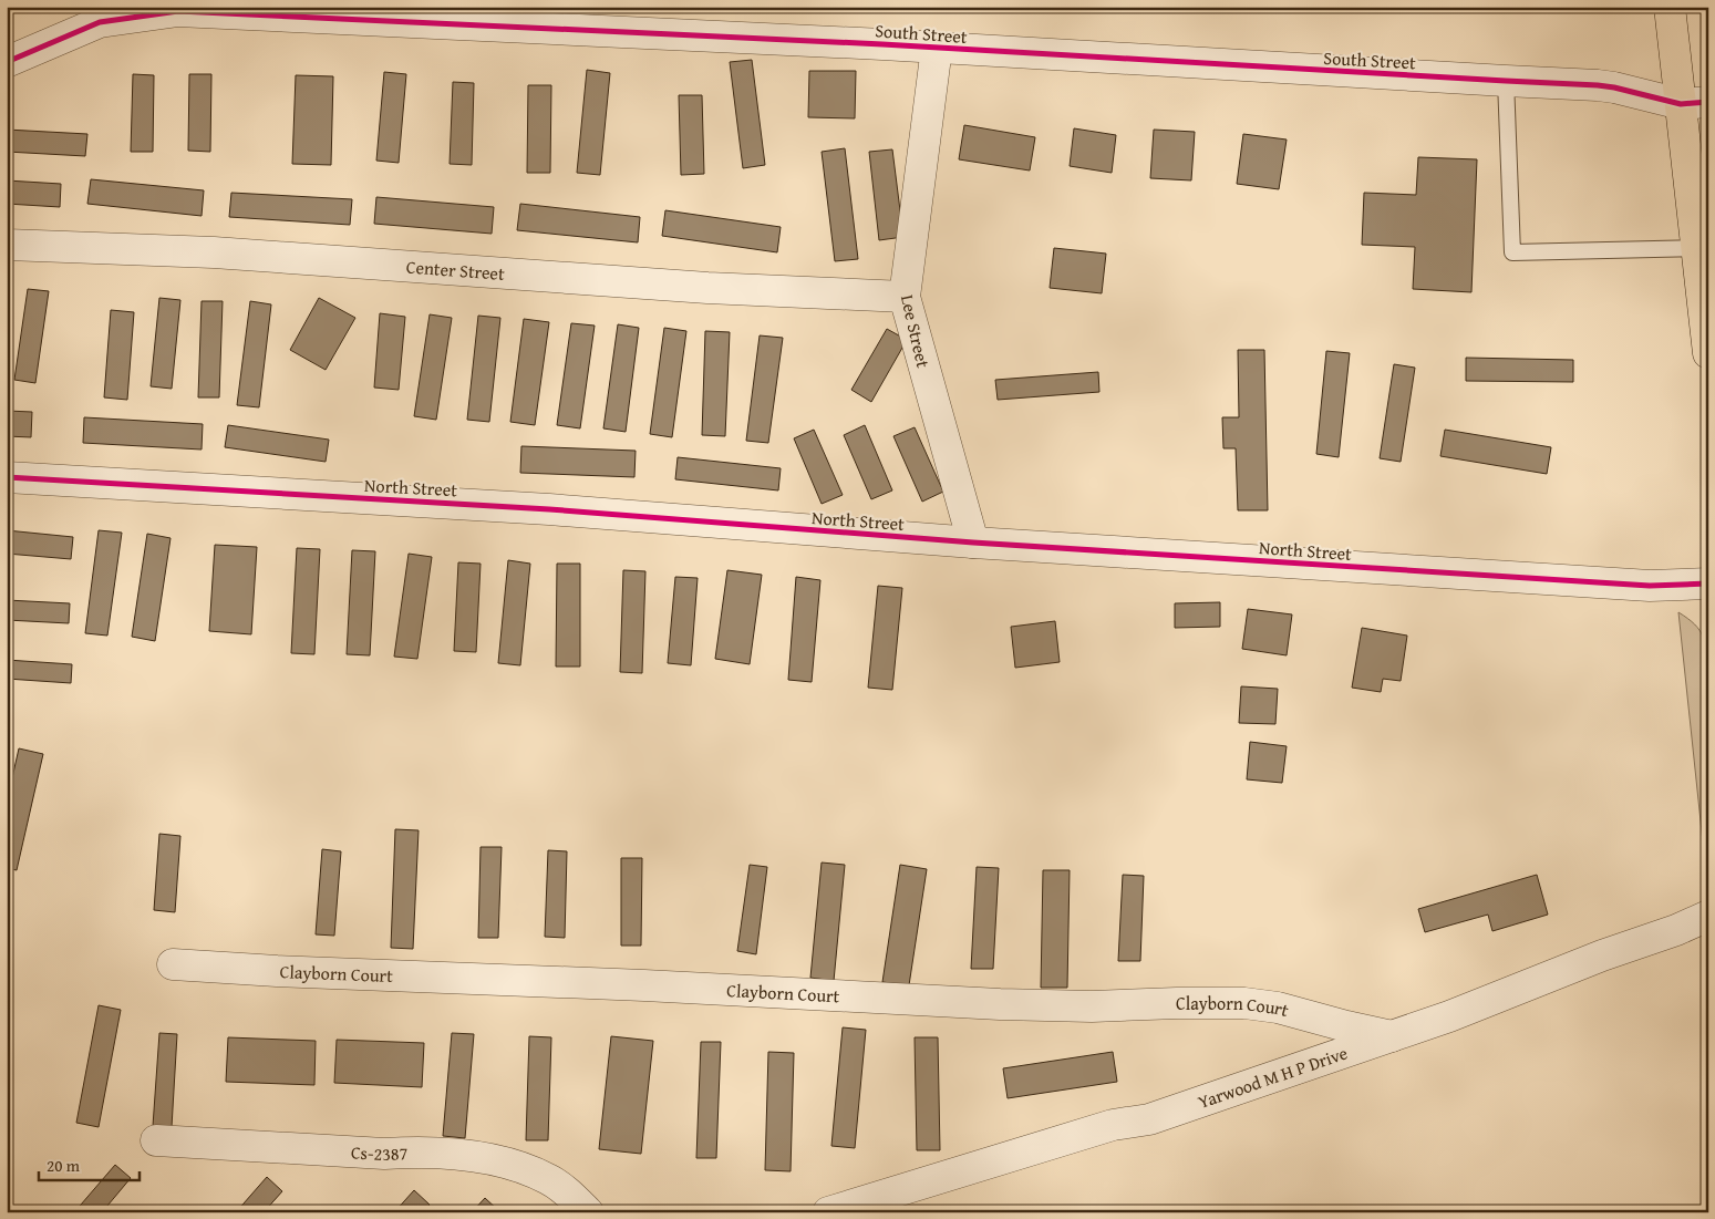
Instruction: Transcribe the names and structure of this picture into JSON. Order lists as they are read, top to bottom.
{
  "streets": {
    "street": [
      "South Street",
      "Center Street",
      "Lee Street",
      "North Street",
      "Clayborn Court",
      "Yarwood M H P Drive",
      "Cs-2387"
    ]
  },
  "crossings": [
    ["South Street", "Lee Street"],
    ["Center Street", "Lee Street"],
    ["Lee Street", "North Street"],
    ["Clayborn Court", "Yarwood M H P Drive"]
  ],
  "scale_bar": "20 m"
}
